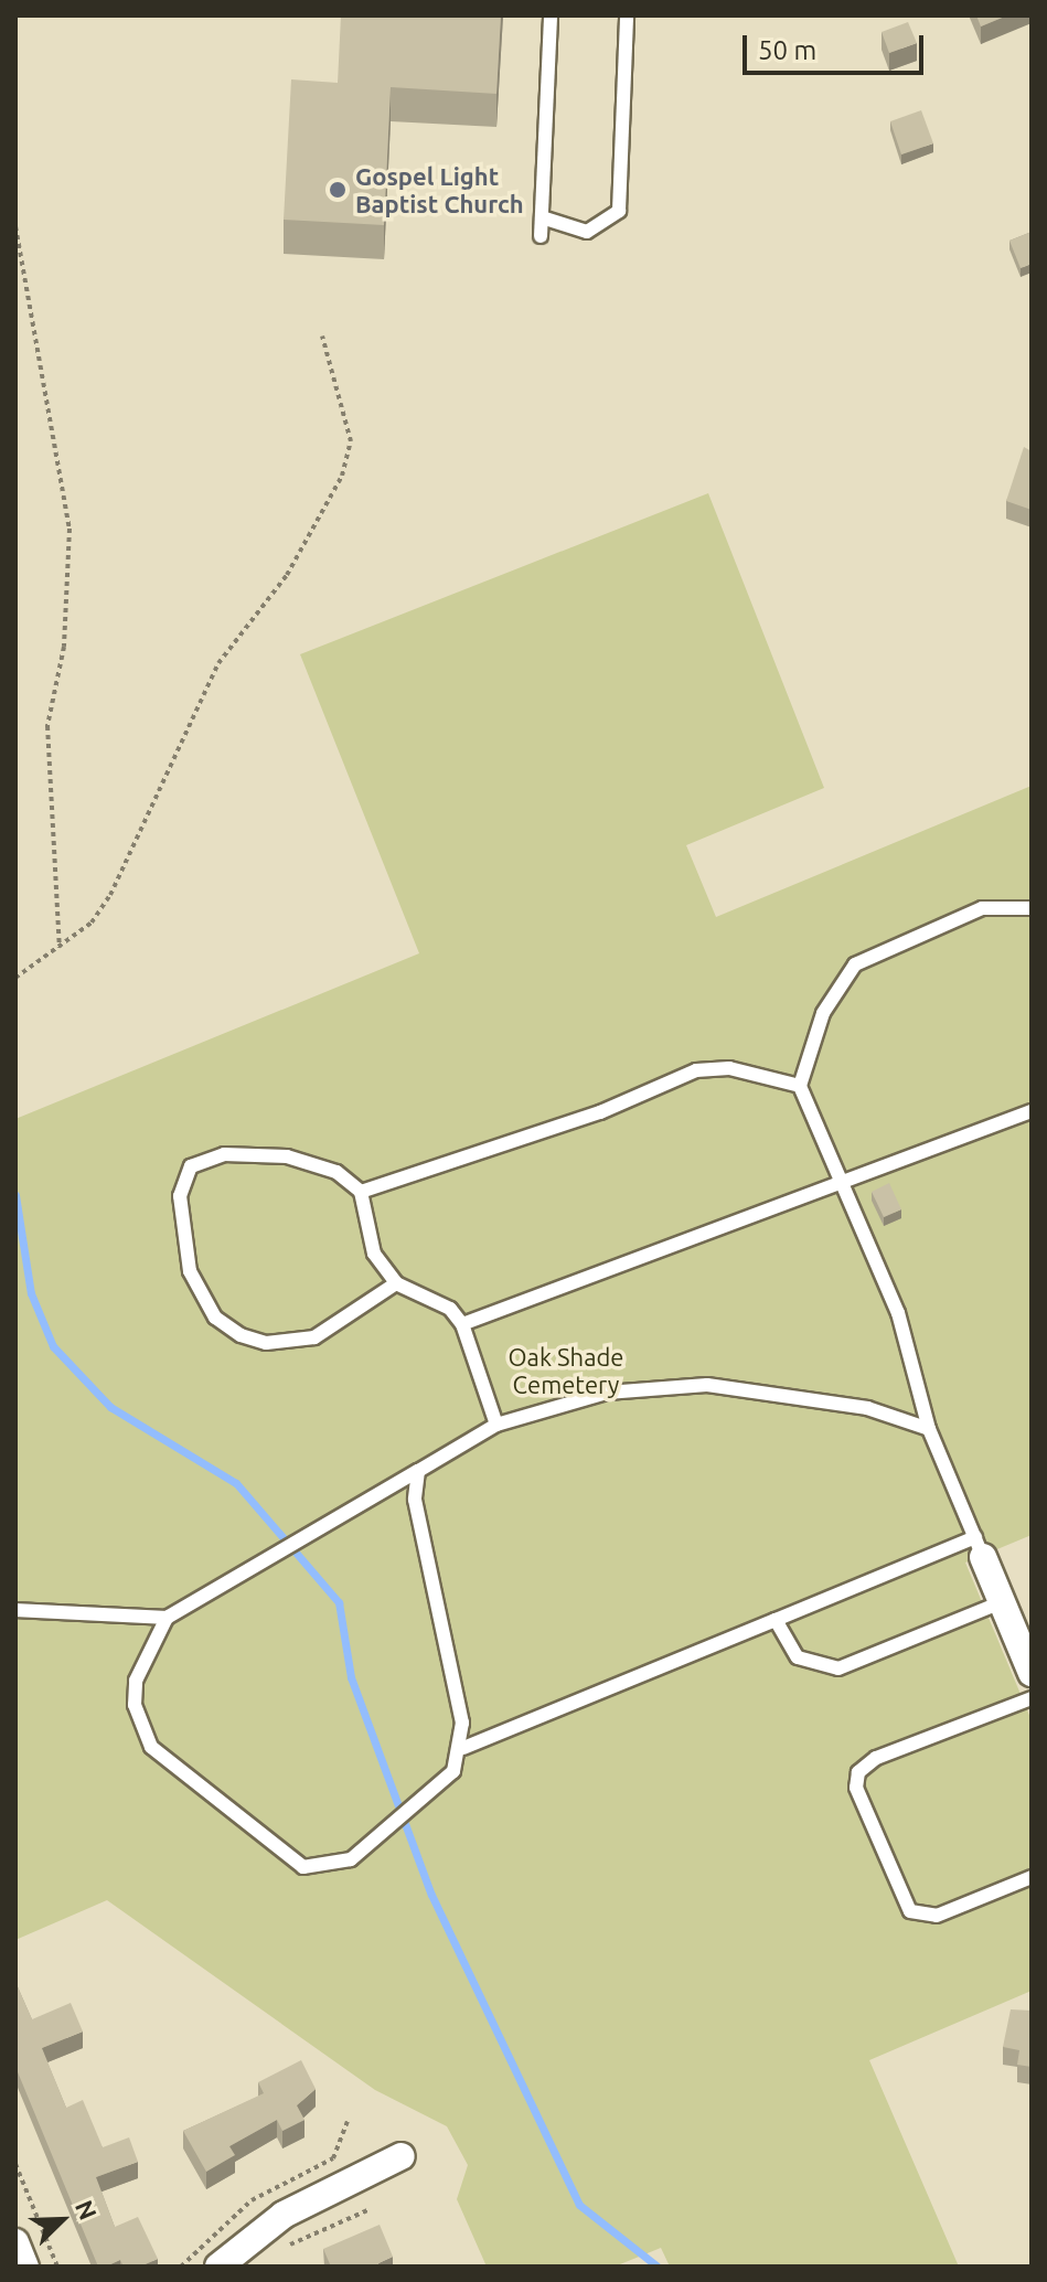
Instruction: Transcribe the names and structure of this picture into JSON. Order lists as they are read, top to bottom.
{
  "parks": ["Oak Shade Cemetery"],
  "places": ["Gospel Light Baptist Church"],
  "scale_bar": "50 m",
  "north": "top right"
}
